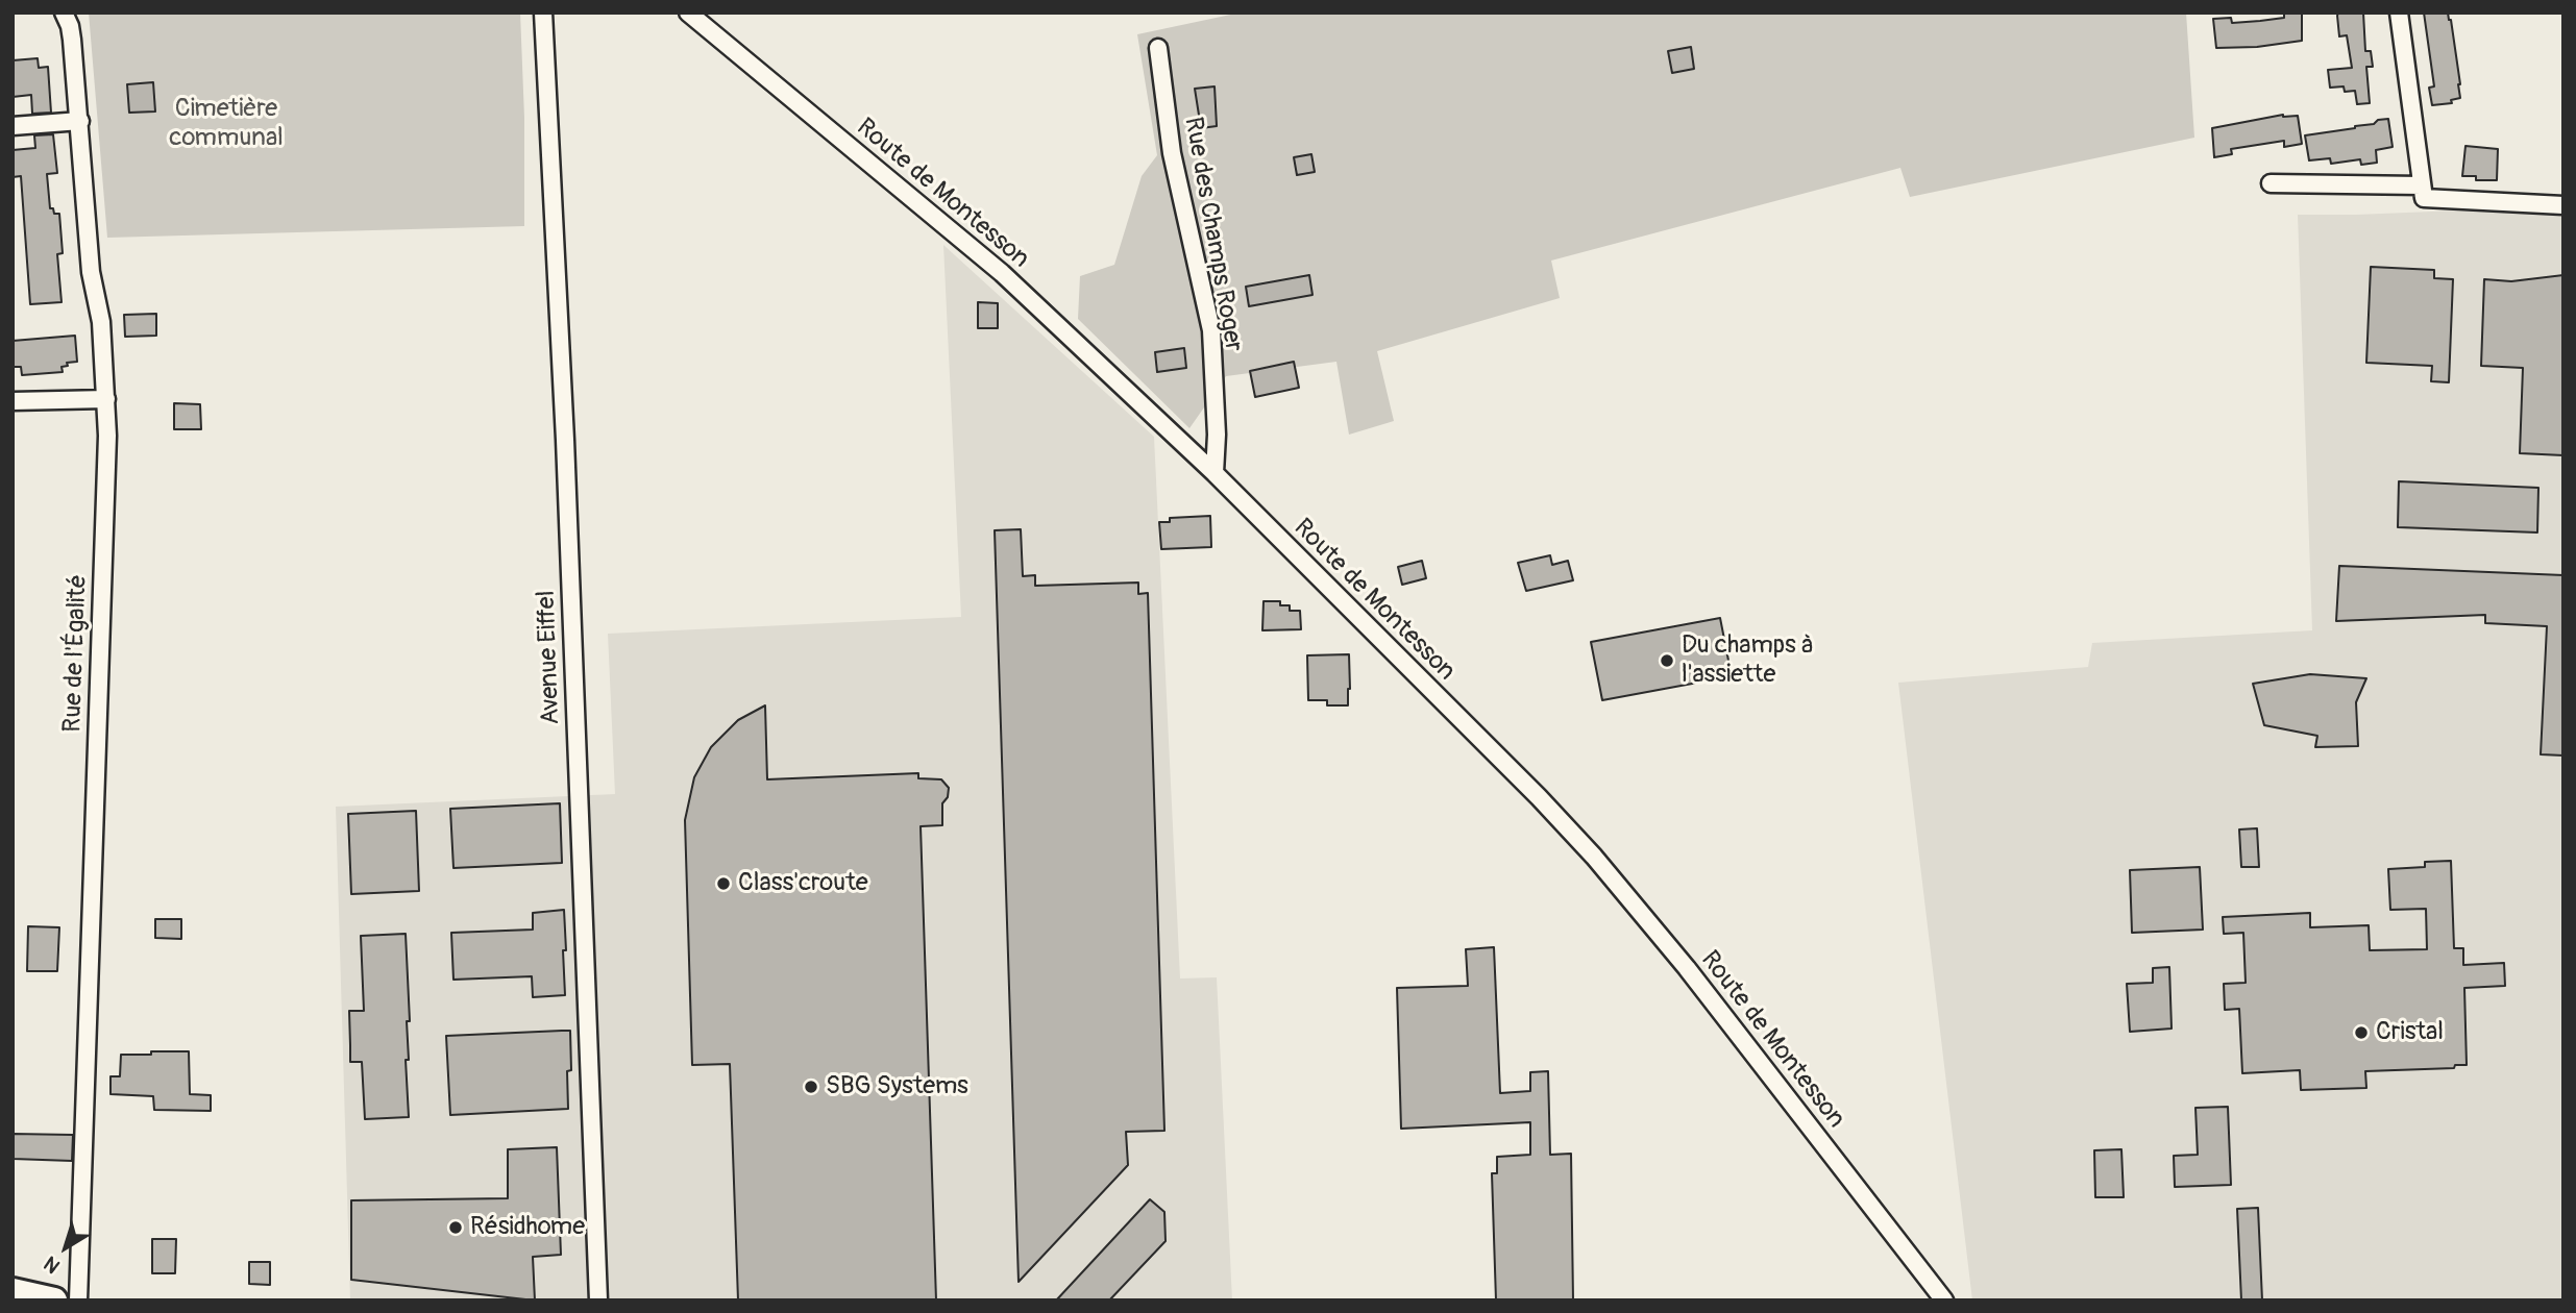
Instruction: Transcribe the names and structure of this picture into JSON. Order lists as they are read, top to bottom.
{
  "streets": {
    "street": [
      "Route de Montesson",
      "Rue des Champs Roger",
      "Rue de l'Égalité",
      "Avenue Eiffel"
    ]
  },
  "crossings": [
    ["Route de Montesson", "Rue des Champs Roger"]
  ],
  "parks": ["Cimetière communal"],
  "places": [
    "Du champs à l'assiette",
    "Class'croute",
    "Cristal",
    "SBG Systems",
    "Résidhome"
  ],
  "north": "bottom left"
}
